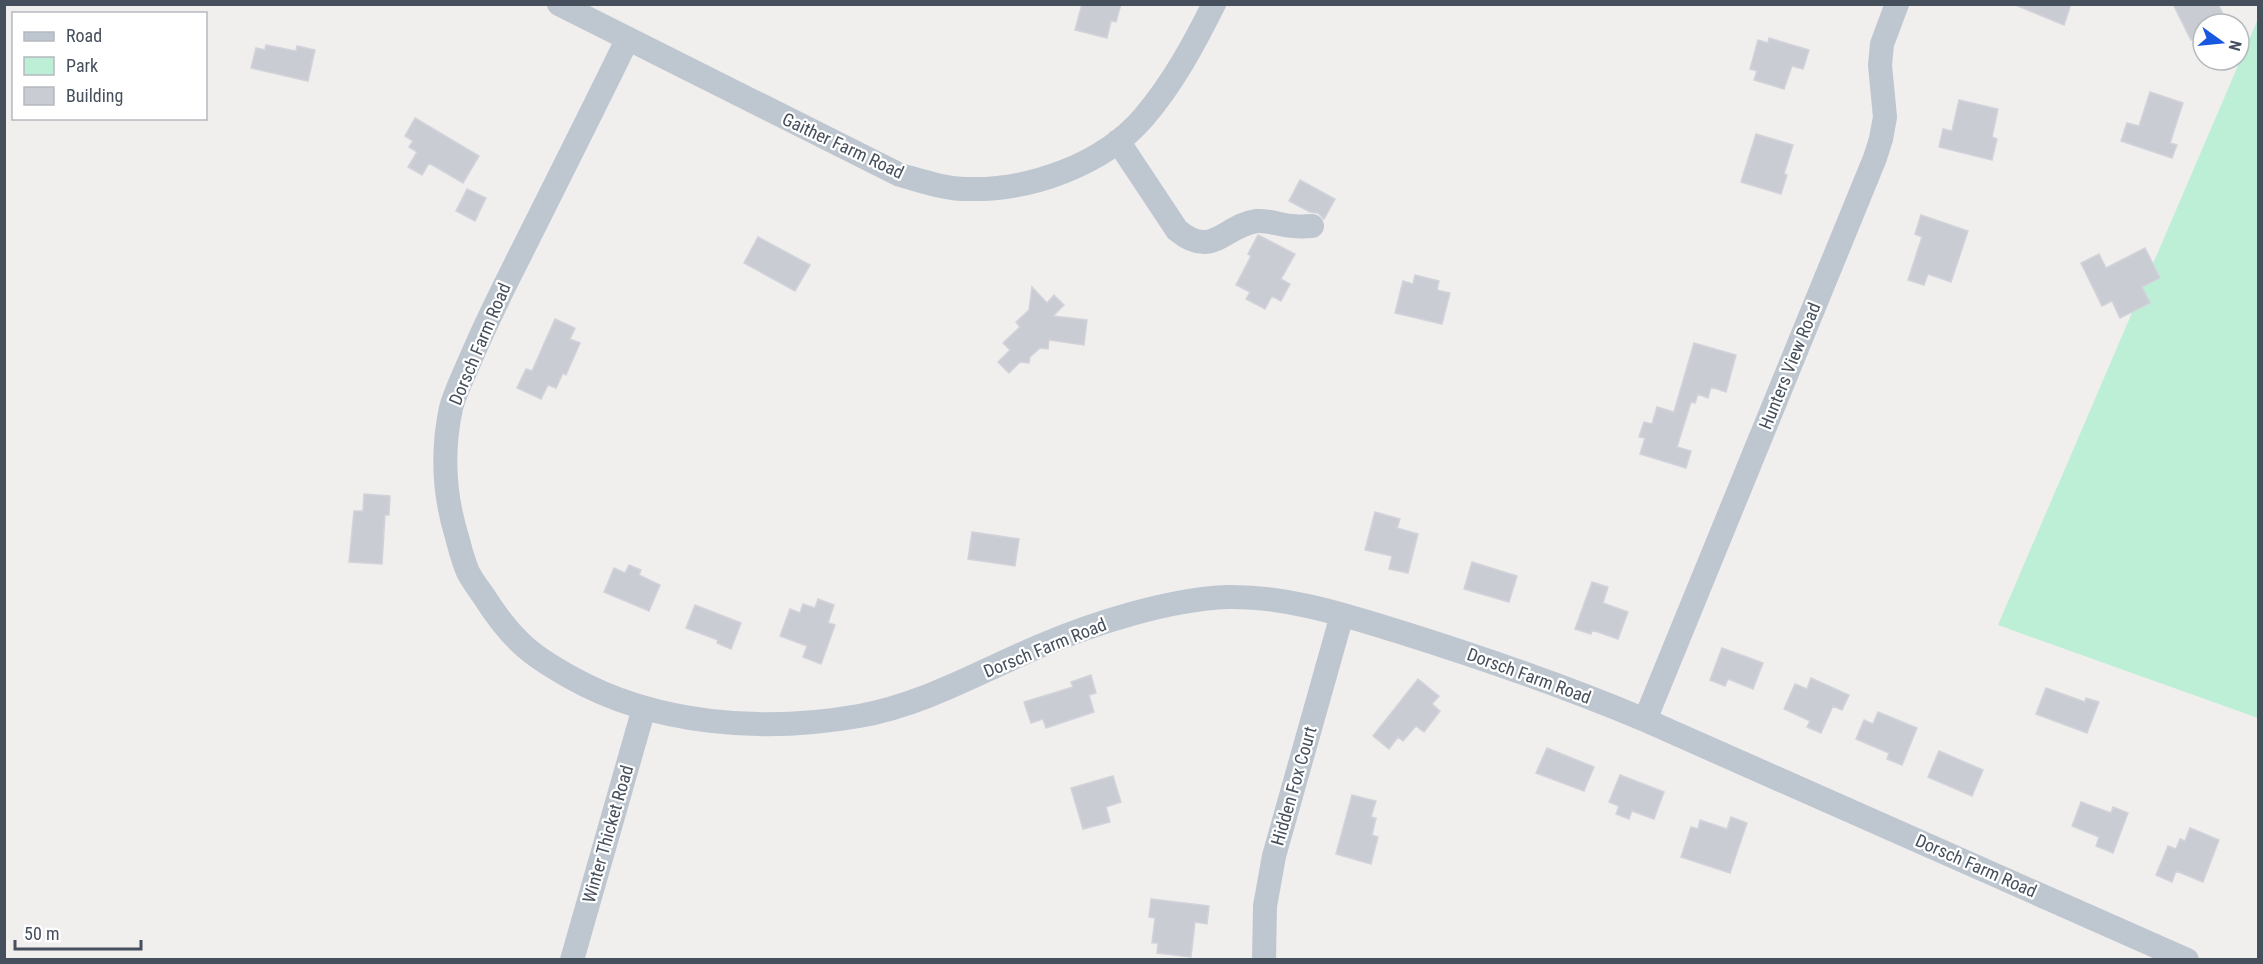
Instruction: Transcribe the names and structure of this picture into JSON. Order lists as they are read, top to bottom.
{
  "streets": {
    "street": [
      "Gaither Farm Road",
      "Dorsch Farm Road",
      "Hunters View Road",
      "Hidden Fox Court",
      "Winter Thicket Road"
    ]
  },
  "crossings": [
    ["Gaither Farm Road", "Dorsch Farm Road"],
    ["Dorsch Farm Road", "Hunters View Road"],
    ["Dorsch Farm Road", "Hidden Fox Court"],
    ["Dorsch Farm Road", "Winter Thicket Road"]
  ],
  "legend": ["Road", "Park", "Building"],
  "scale_bar": "50 m",
  "north": "right"
}
